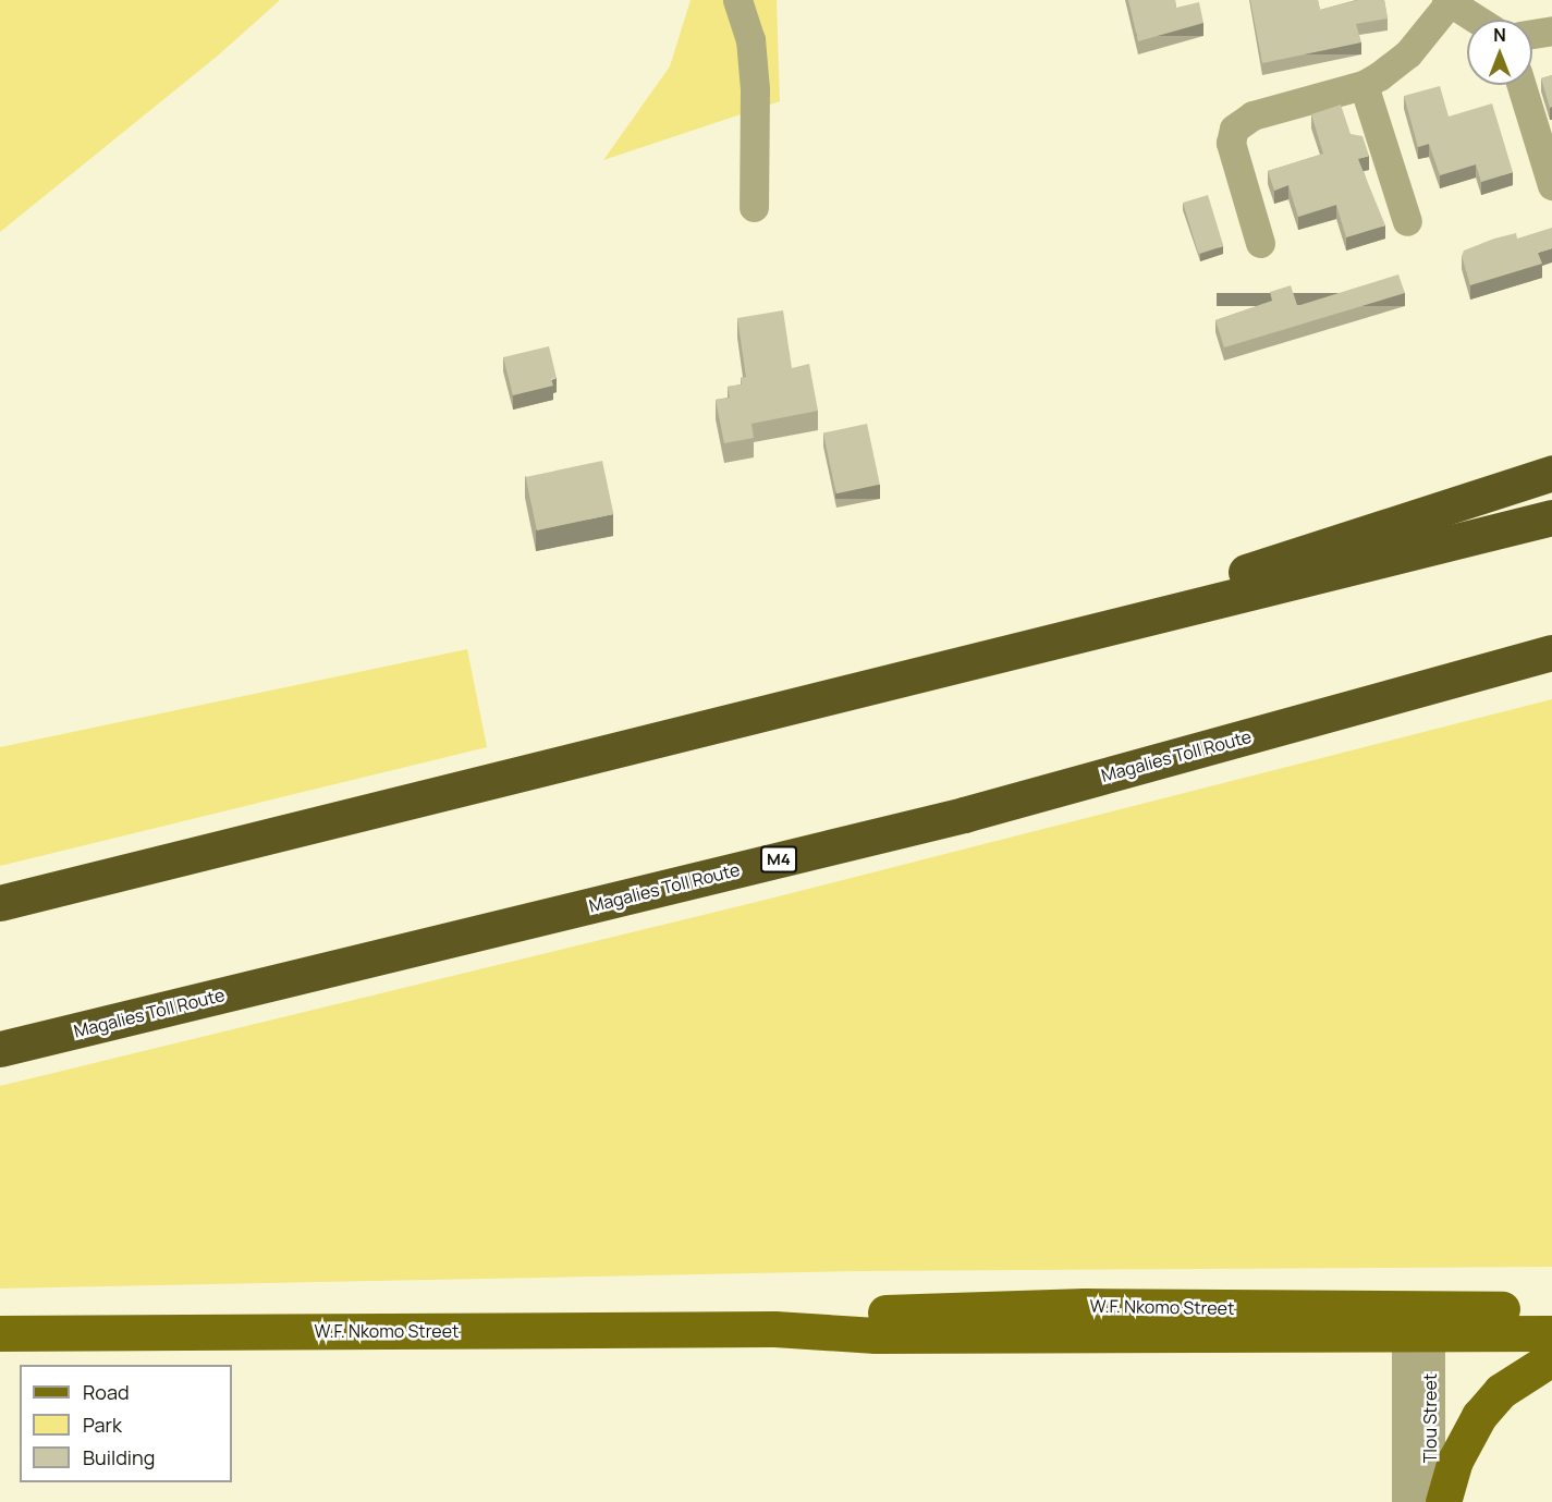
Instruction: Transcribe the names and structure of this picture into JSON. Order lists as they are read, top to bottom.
{
  "streets": {
    "highway": ["Magalies Toll Route", "M4"],
    "main road": ["W.F. Nkomo Street"],
    "street": ["Tlou Street"]
  },
  "crossings": [
    ["W.F. Nkomo Street", "Tlou Street"]
  ],
  "legend": ["Road", "Park", "Building"],
  "north": "top"
}
